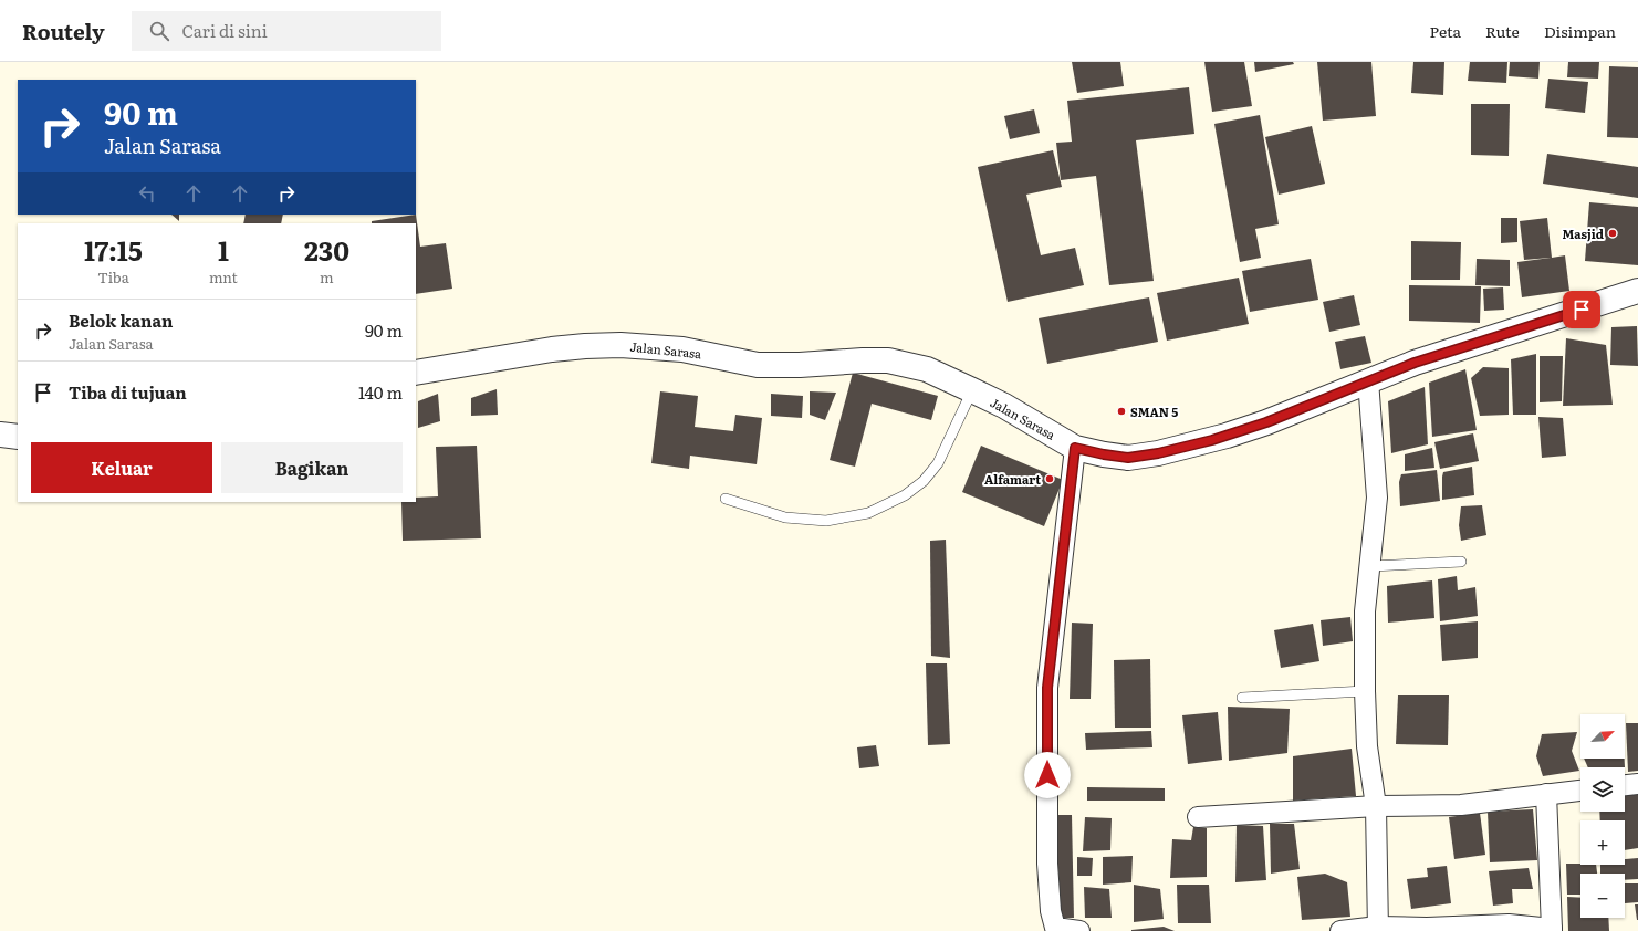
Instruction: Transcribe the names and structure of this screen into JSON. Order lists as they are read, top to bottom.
{
  "streets": {
    "street": ["Jalan Sarasa"]
  },
  "places": ["Masjid", "SMAN 5", "Alfamart"],
  "north": "top right",
  "page": {
    "header": "Routely",
    "search": "Cari di sini",
    "nav": ["Peta", "Rute", "Disimpan"],
    "turn": ["90 m", "Jalan Sarasa"],
    "eta": [
      "17:15",
      "Tiba",
      "1",
      "mnt",
      "230",
      "m"
    ],
    "list": [
      {
        "name": "Belok kanan",
        "note": "Jalan Sarasa",
        "value": "90 m"
      },
      {
        "name": "Tiba di tujuan",
        "value": "140 m"
      }
    ],
    "buttons": ["Keluar", "Bagikan"],
    "map_buttons": ["+", "−"]
  }
}
